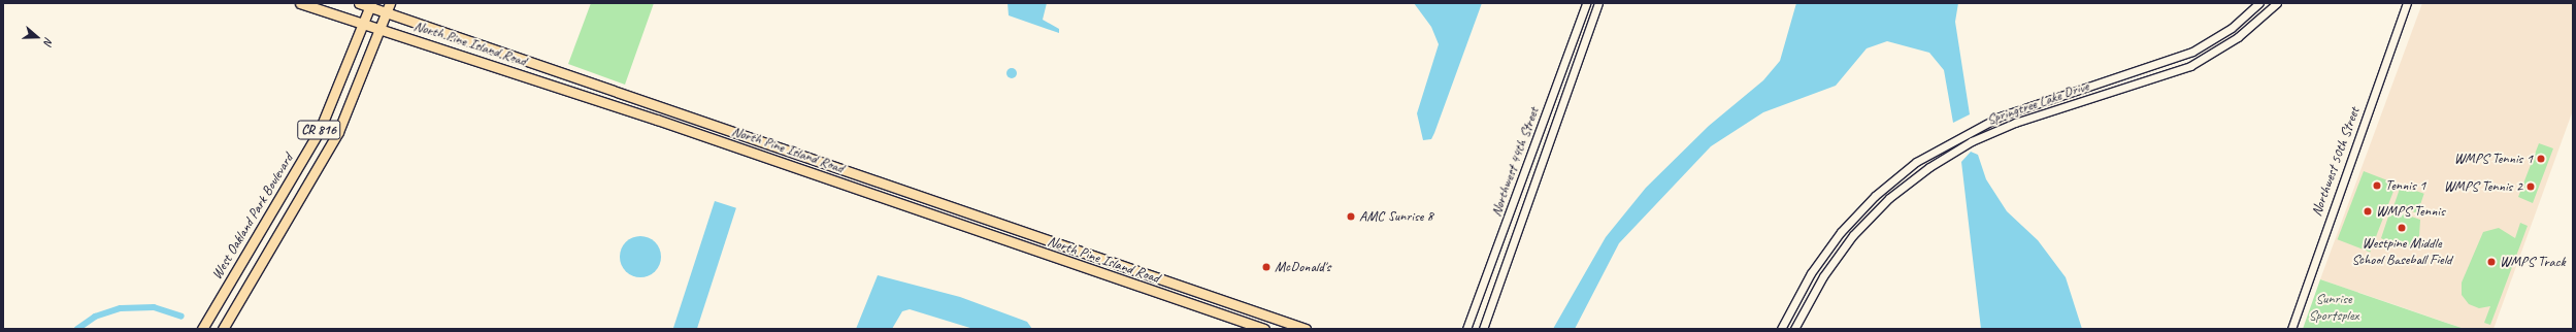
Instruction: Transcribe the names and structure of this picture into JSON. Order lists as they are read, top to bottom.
{
  "streets": {
    "main road": ["North Pine Island Road", "CR 816", "West Oakland Park Boulevard"],
    "street": ["Springtree Lake Drive", "Northwest 44th Street", "Northwest 50th Street"]
  },
  "crossings": [
    ["North Pine Island Road", "CR 816"],
    ["North Pine Island Road", "West Oakland Park Boulevard"]
  ],
  "parks": ["Sunrise Sportsplex"],
  "places": [
    "WMPS Tennis 1",
    "Tennis 1",
    "WMPS Tennis 2",
    "WMPS Tennis",
    "AMC Sunrise 8",
    "Westpine Middle School Baseball Field",
    "WMPS Track",
    "McDonald's"
  ],
  "north": "right"
}
